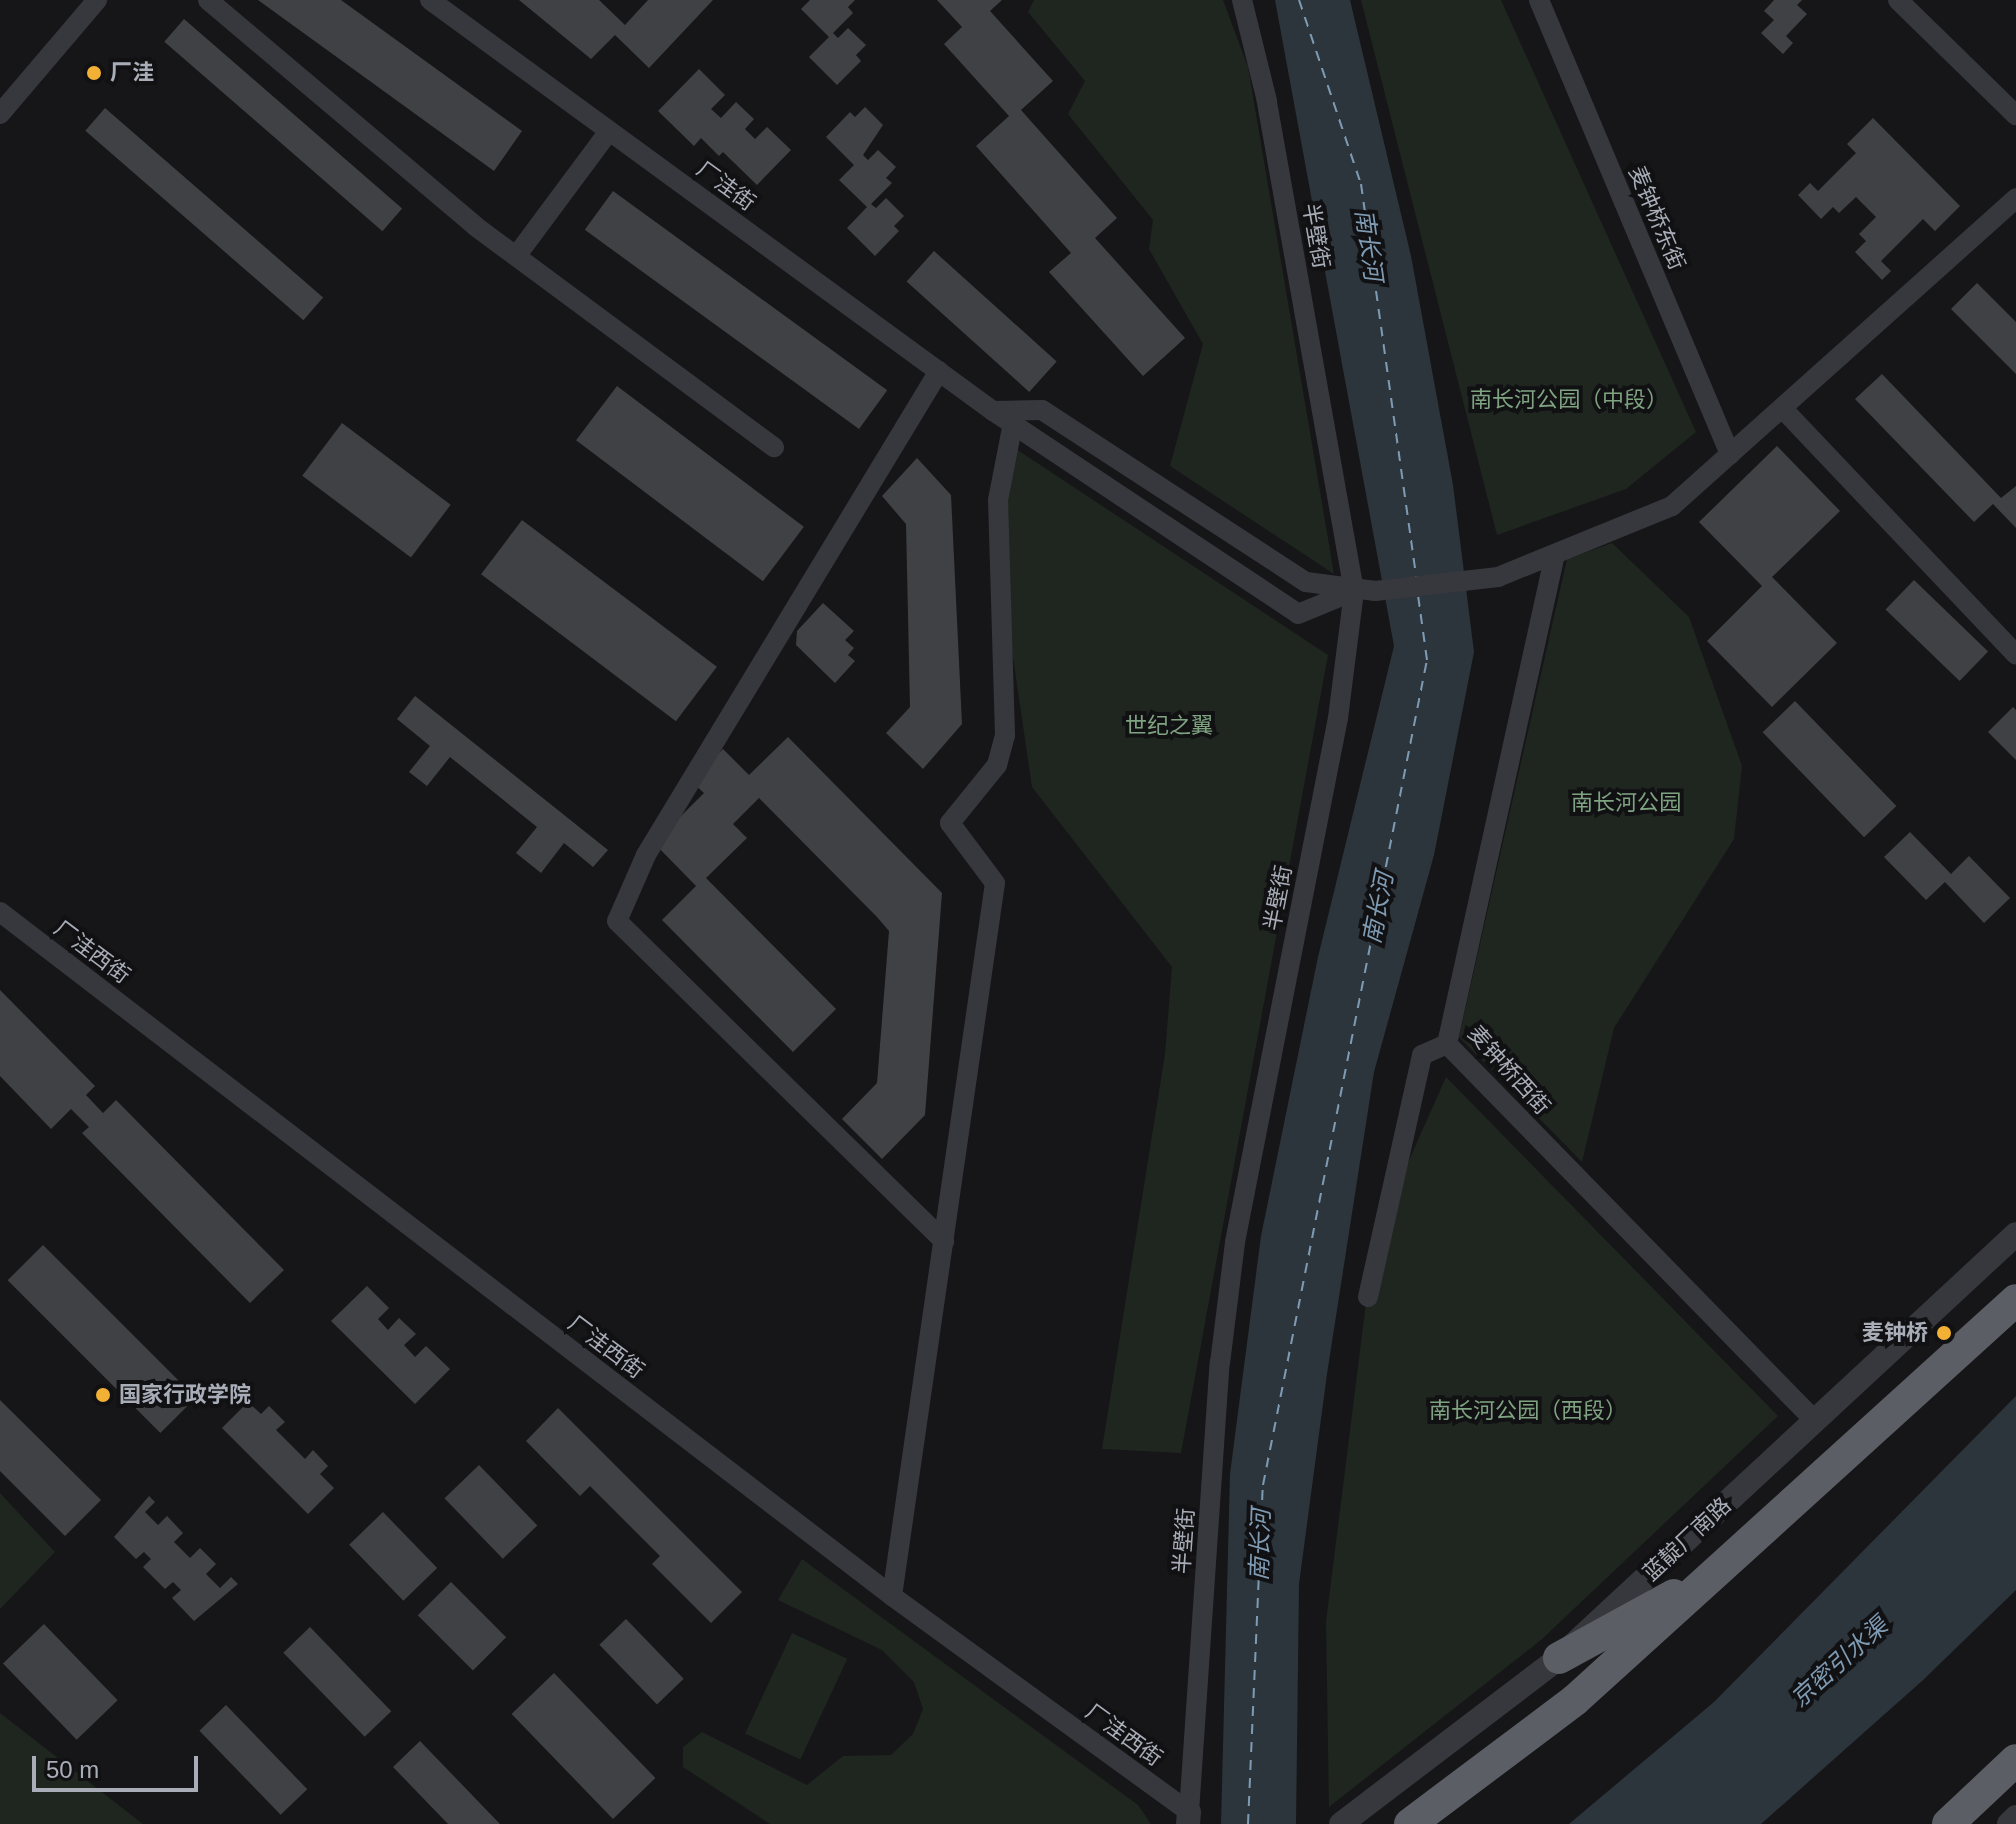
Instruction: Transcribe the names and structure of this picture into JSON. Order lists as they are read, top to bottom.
{
  "streets": {
    "highway": ["蓝靛厂南路"],
    "street": [
      "厂洼街",
      "麦钟桥东街",
      "半壁街",
      "厂洼西街",
      "麦钟桥西街"
    ]
  },
  "crossings": [
    ["厂洼街", "半壁街"],
    ["半壁街", "厂洼西街"],
    ["麦钟桥西街", "蓝靛厂南路"]
  ],
  "water": ["南长河", "京密引水渠"],
  "parks": [
    "南长河公园（中段）",
    "世纪之翼",
    "南长河公园",
    "南长河公园（西段）"
  ],
  "places": ["厂洼", "麦钟桥", "国家行政学院"],
  "scale_bar": "50 m"
}
